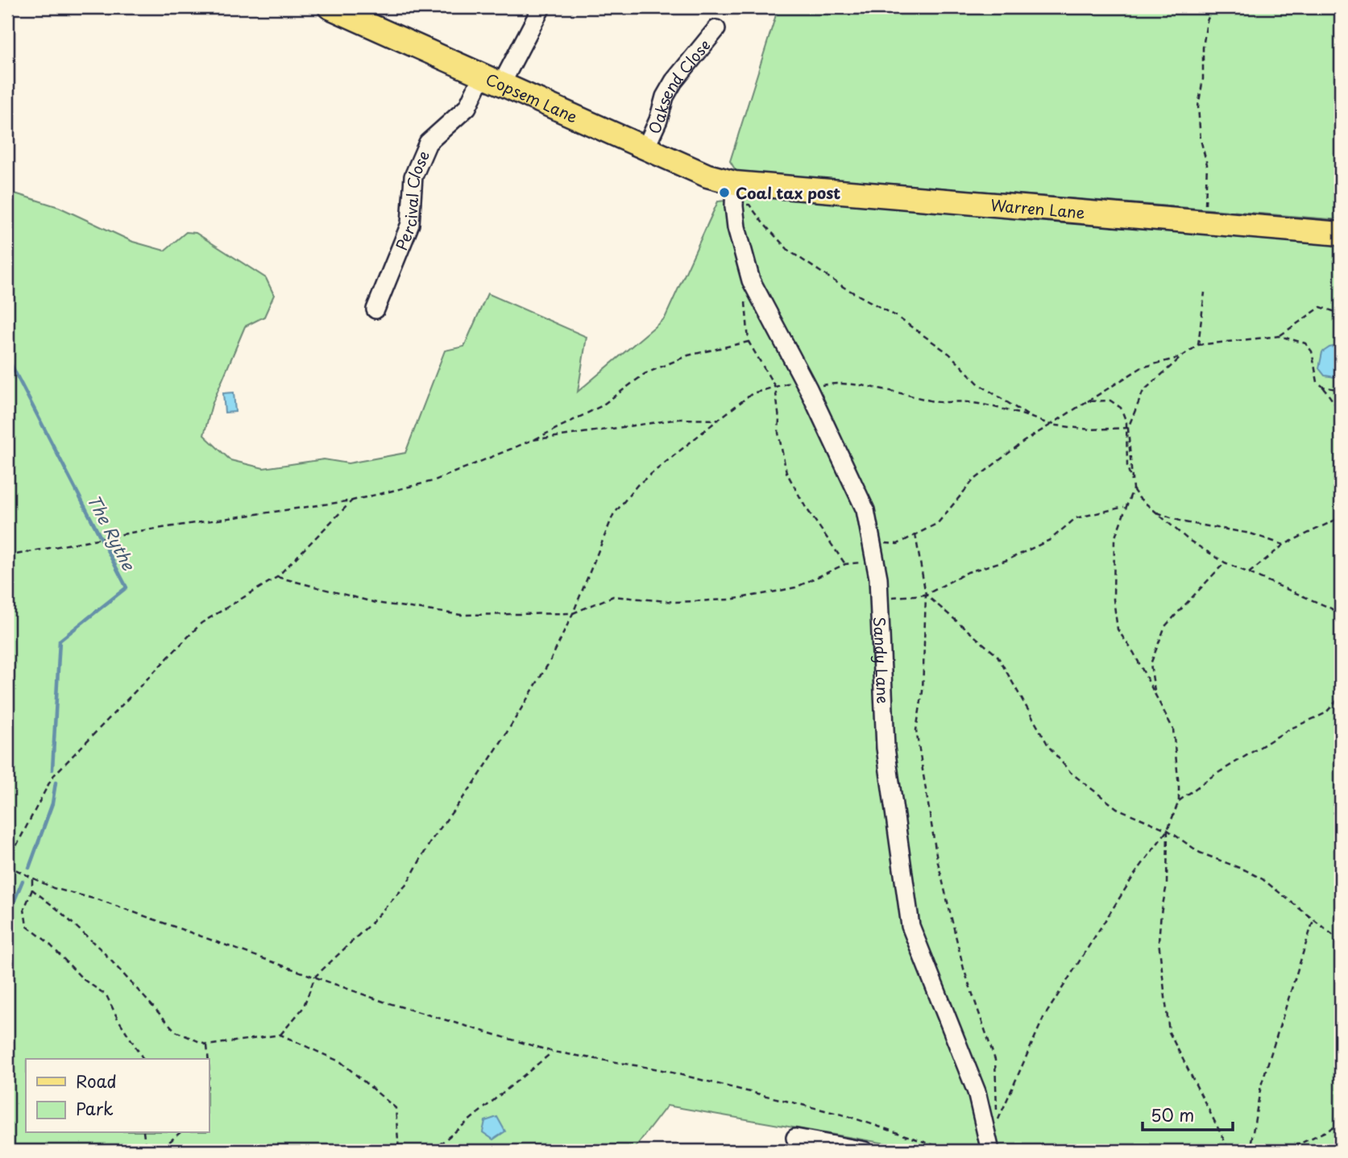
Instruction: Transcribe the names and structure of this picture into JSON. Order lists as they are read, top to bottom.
{
  "streets": {
    "main road": ["Copsem Lane", "Warren Lane"],
    "street": ["Oaksend Close", "Percival Close", "Sandy Lane"]
  },
  "crossings": [
    ["Oaksend Close", "Copsem Lane"],
    ["Copsem Lane", "Percival Close"],
    ["Copsem Lane", "Warren Lane"],
    ["Copsem Lane", "Sandy Lane"],
    ["Warren Lane", "Sandy Lane"]
  ],
  "water": ["The Rythe"],
  "places": ["Coal tax post"],
  "legend": ["Road", "Park"],
  "scale_bar": "50 m"
}
